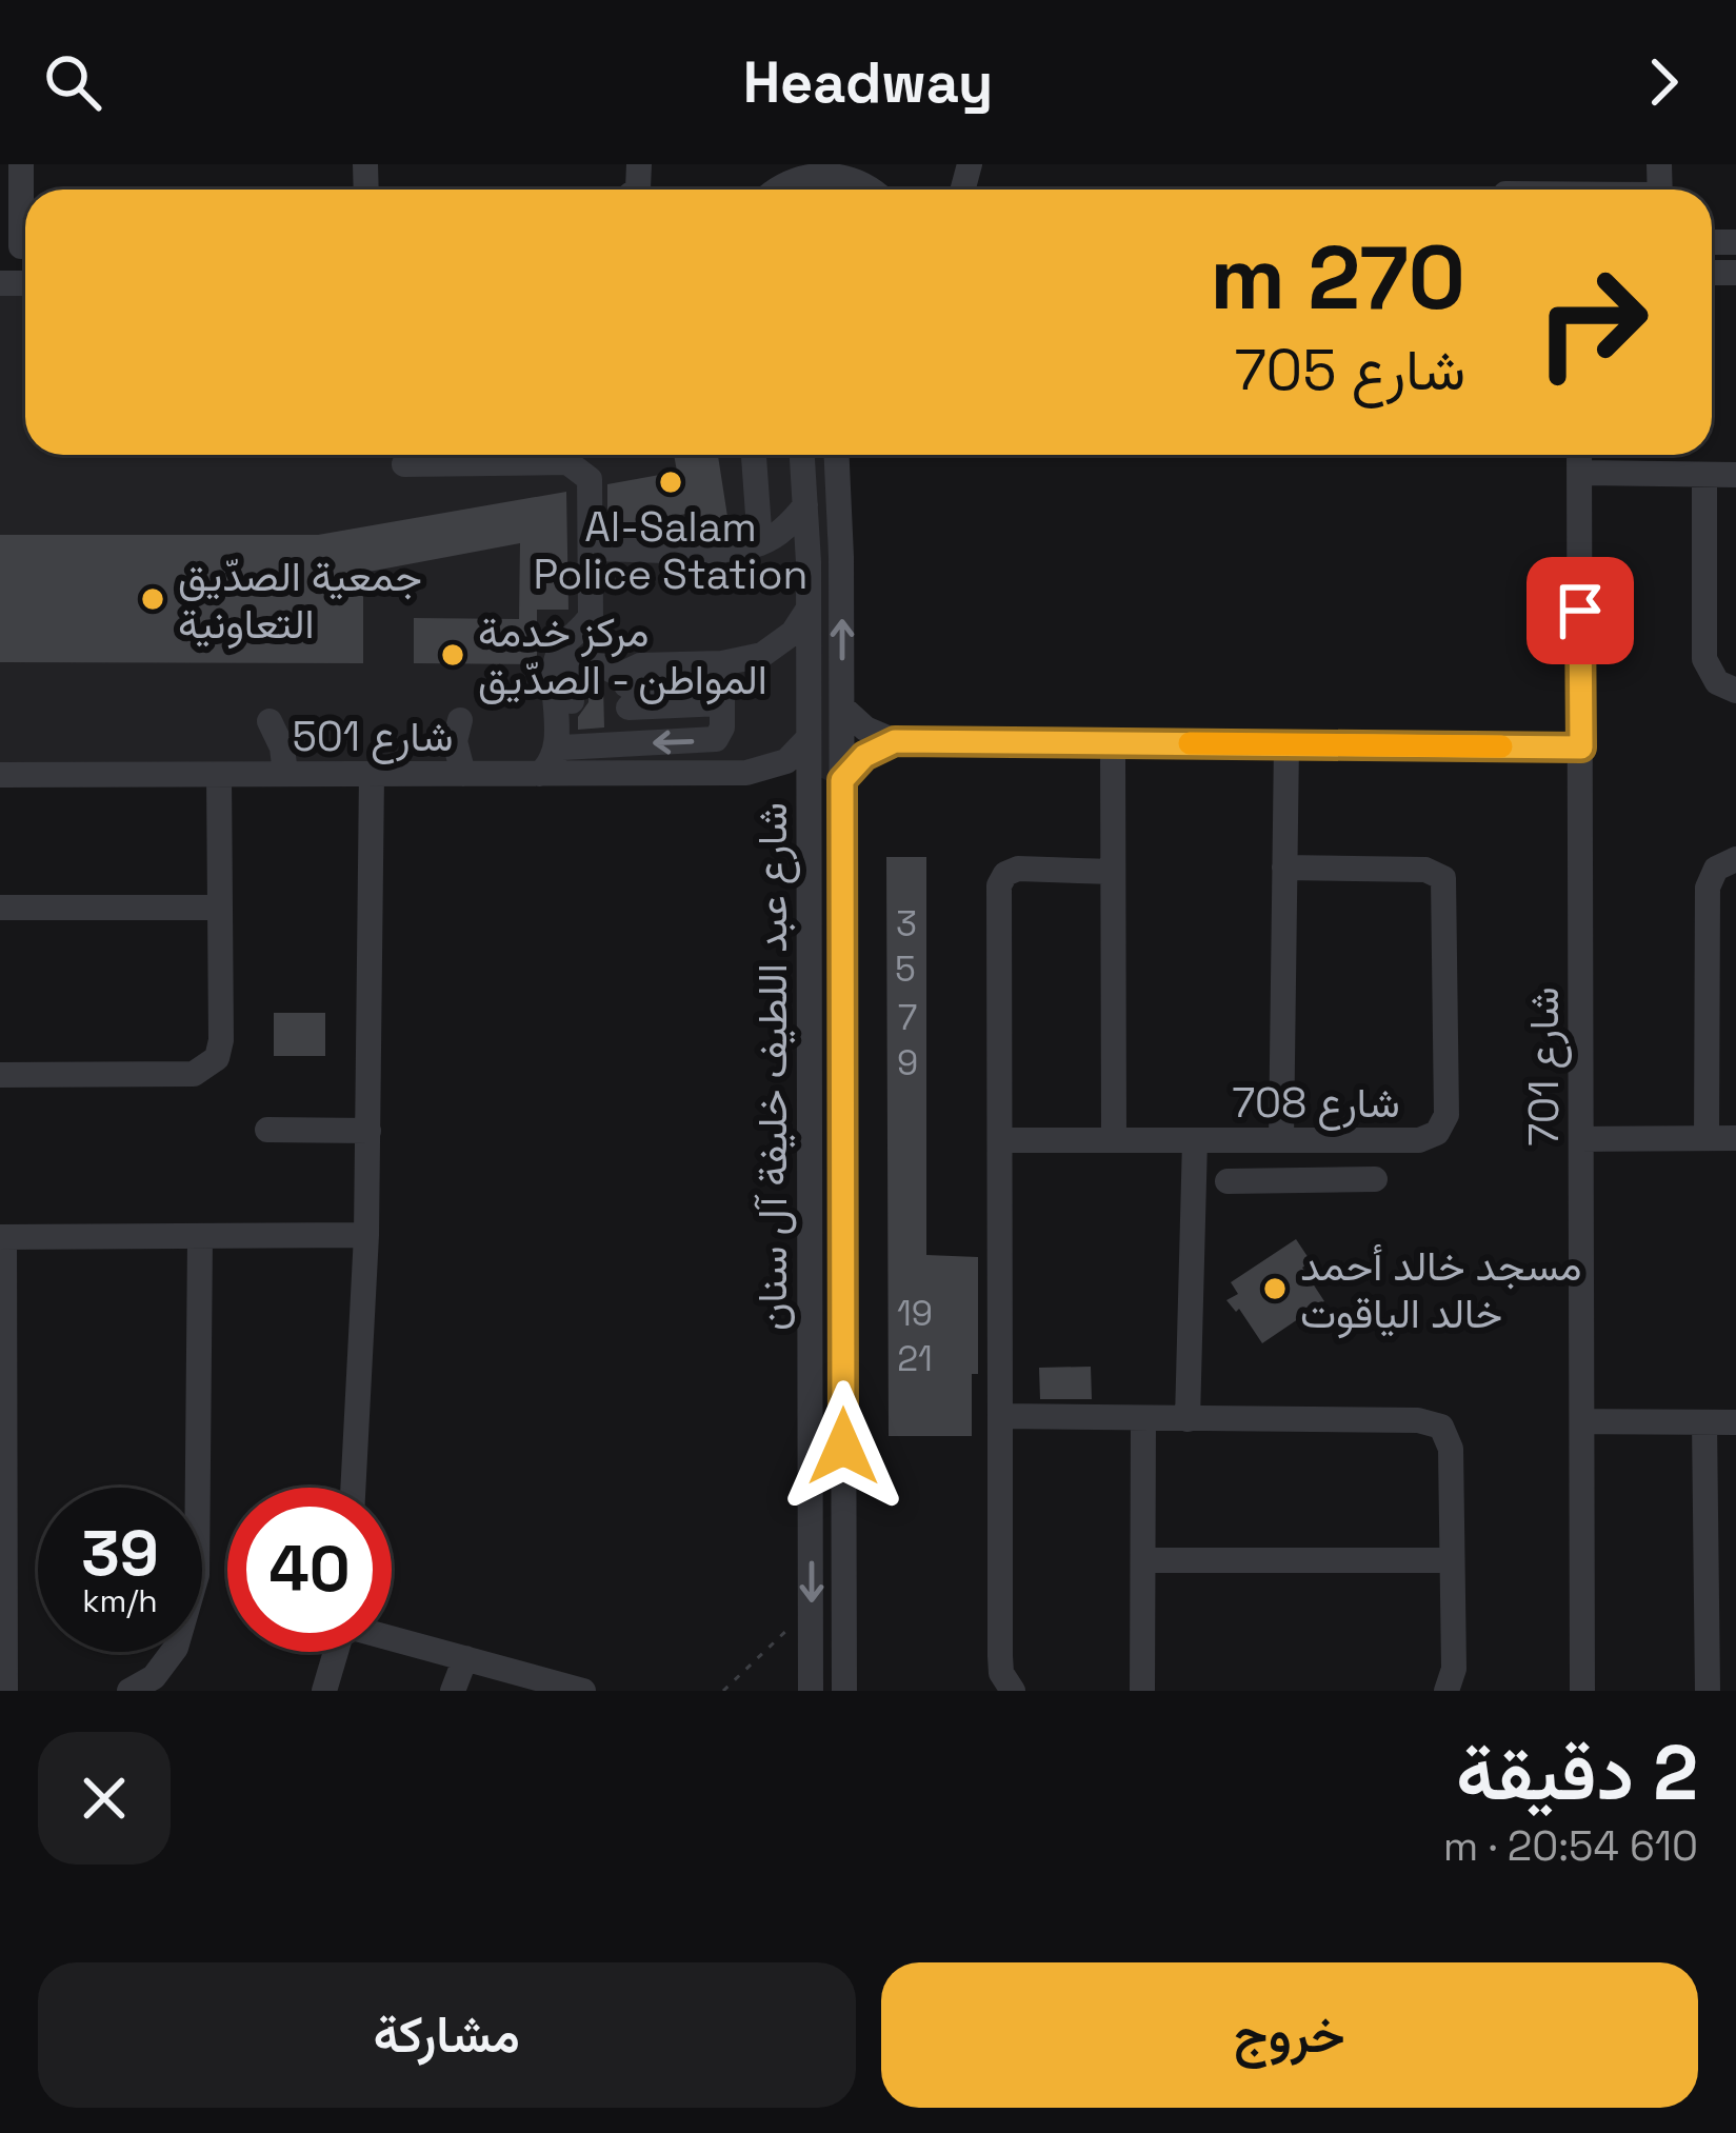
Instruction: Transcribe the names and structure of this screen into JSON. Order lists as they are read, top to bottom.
{
  "streets": {
    "street": [
      "شارع 501",
      "شارع عبد اللطيف خليفة آل سنان",
      "شارع 701",
      "شارع 708"
    ]
  },
  "crossings": [
    ["شارع 501", "شارع عبد اللطيف خليفة آل سنان"]
  ],
  "places": [
    "Al-Salam Police Station",
    "جمعية الصدّيق التعاونية",
    "مركز خدمة المواطن - الصدّيق",
    "مسجد خالد أحمد خالد الياقوت"
  ],
  "house_numbers": [
    "3",
    "5",
    "7",
    "9",
    "19",
    "21"
  ],
  "page": {
    "header": "Headway",
    "turn": ["270 m", "شارع 705"],
    "speed": "39 km/h",
    "limit": "40",
    "heading": ["2 دقيقة", "610 m · 20:54"],
    "buttons": ["خروج", "مشاركة"]
  }
}
